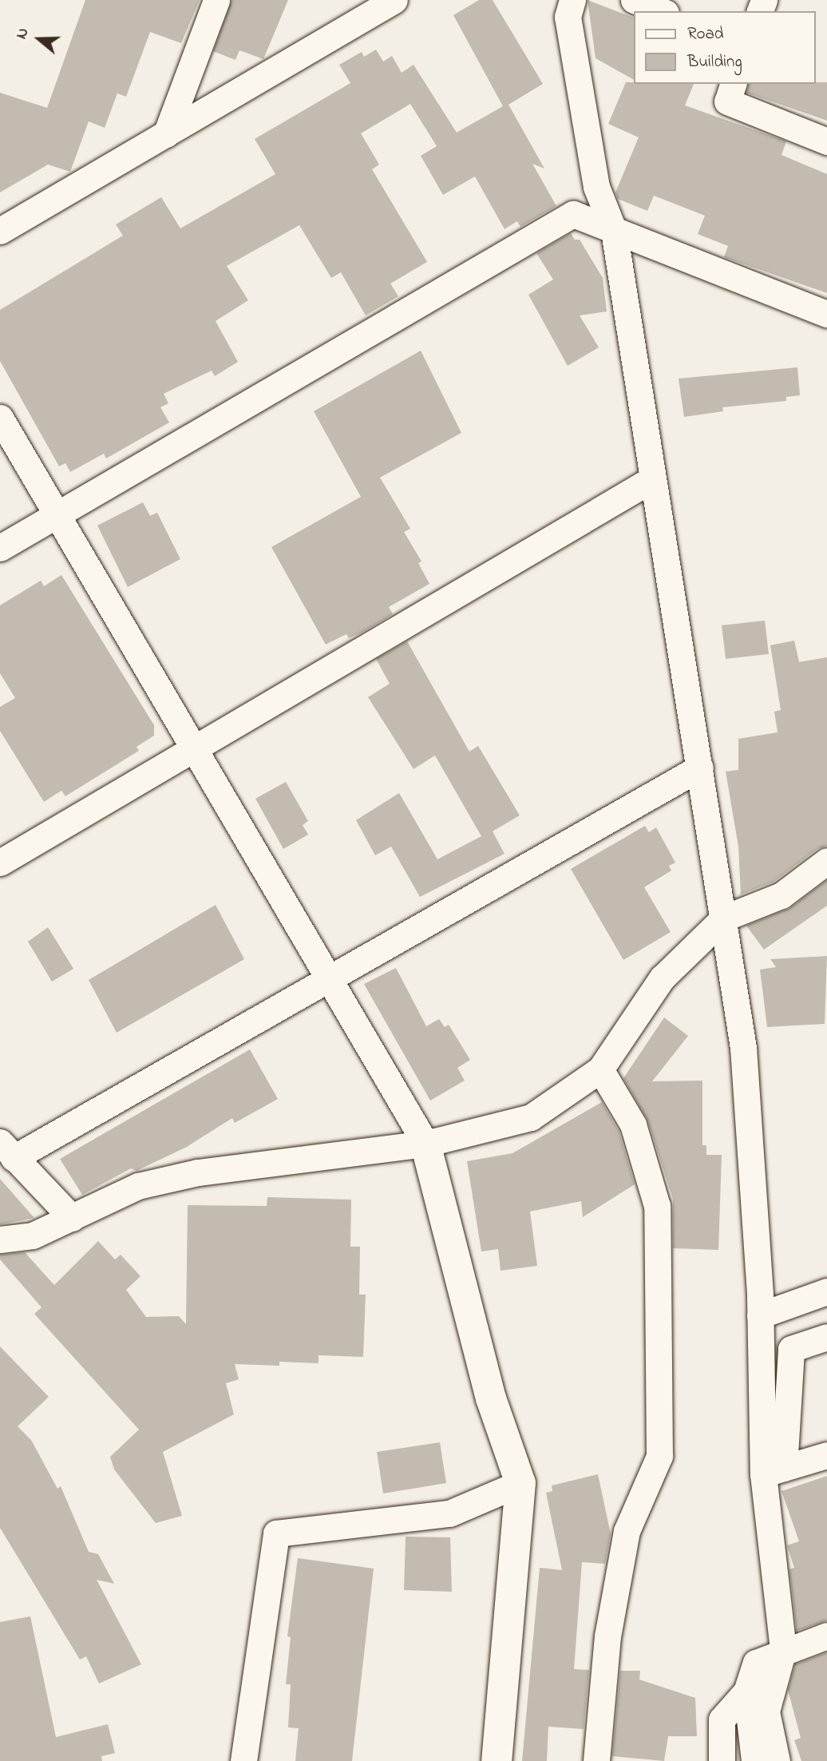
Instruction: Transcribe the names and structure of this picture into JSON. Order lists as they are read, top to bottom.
{
  "legend": ["Road", "Building"],
  "north": "left"
}
